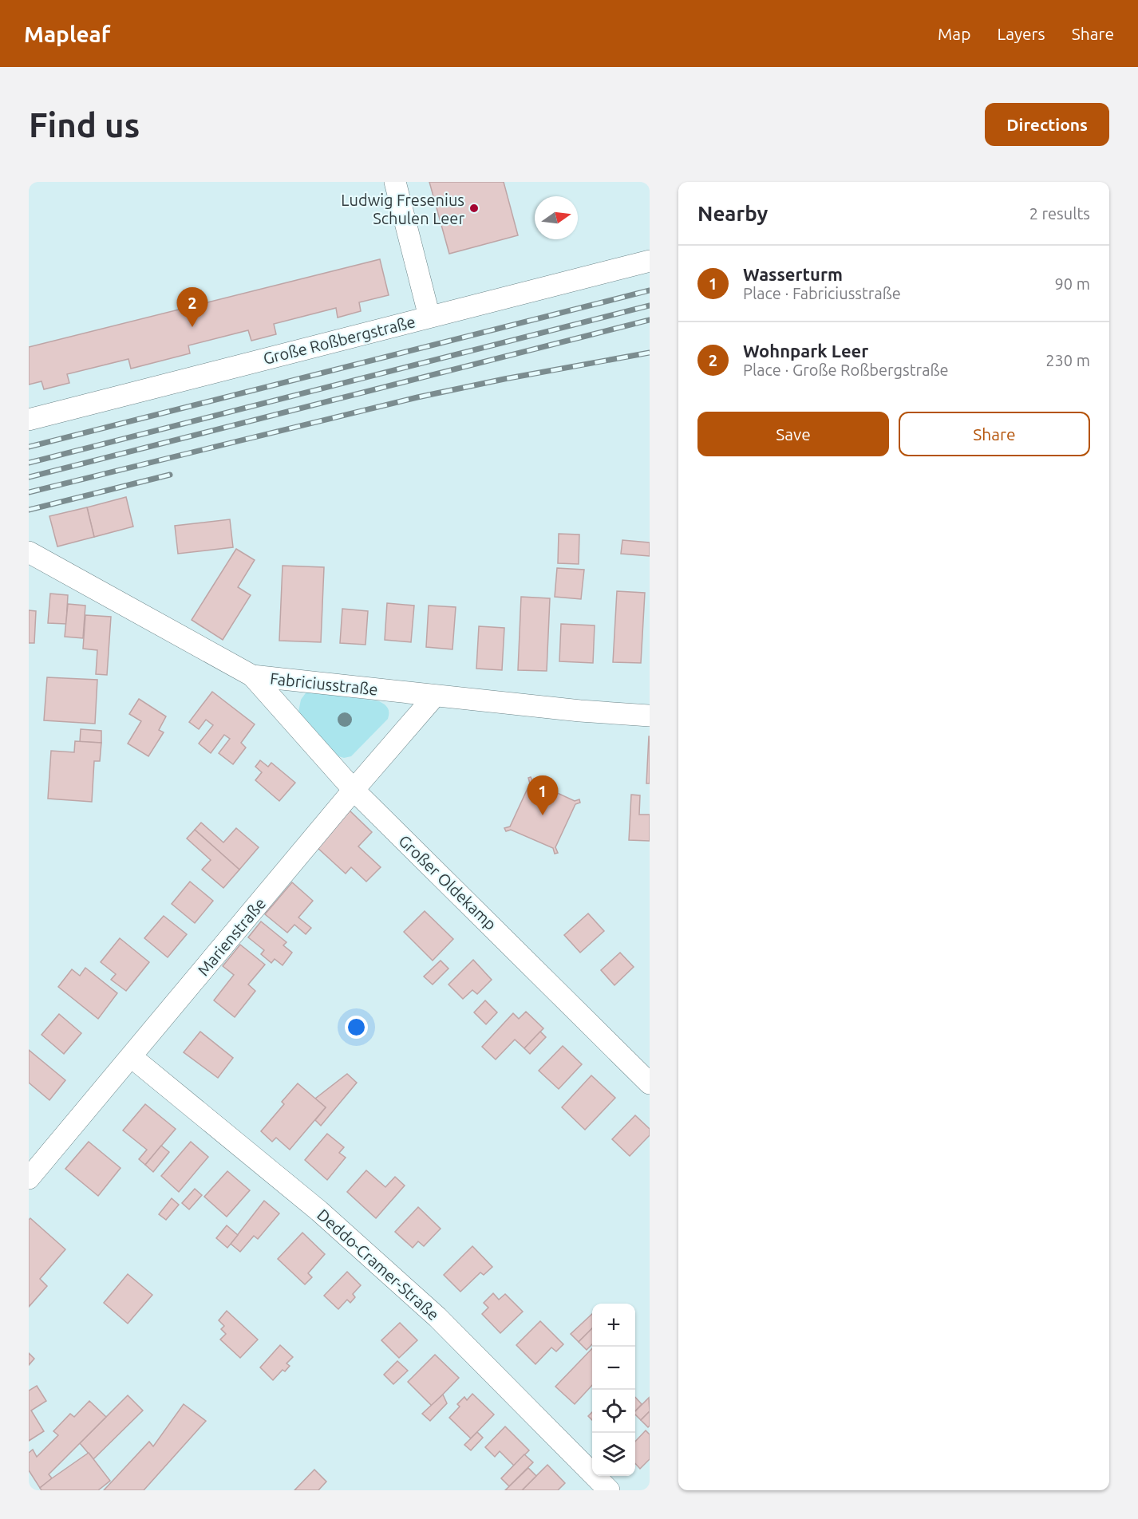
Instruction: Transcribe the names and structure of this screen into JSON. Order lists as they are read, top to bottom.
{
  "streets": {
    "street": [
      "Große Roßbergstraße",
      "Fabriciusstraße",
      "Großer Oldekamp",
      "Marienstraße",
      "Deddo-Cramer-Straße"
    ]
  },
  "crossings": [
    ["Fabriciusstraße", "Großer Oldekamp"],
    ["Fabriciusstraße", "Marienstraße"],
    ["Großer Oldekamp", "Marienstraße"],
    ["Marienstraße", "Deddo-Cramer-Straße"]
  ],
  "places": ["Ludwig Fresenius Schulen Leer"],
  "north": "right",
  "page": {
    "header": "Mapleaf",
    "nav": ["Map", "Layers", "Share"],
    "buttons": [
      "Directions",
      ["Save", "Share"]
    ],
    "title": "Find us",
    "heading": ["Nearby", "2 results"],
    "list": [
      {
        "mark": "1",
        "name": "Wasserturm",
        "note": "Place · Fabriciusstraße",
        "value": "90 m"
      },
      {
        "mark": "2",
        "name": "Wohnpark Leer",
        "note": "Place · Große Roßbergstraße",
        "value": "230 m"
      }
    ],
    "pins": ["2", "1"],
    "map_buttons": ["+", "−"]
  }
}
